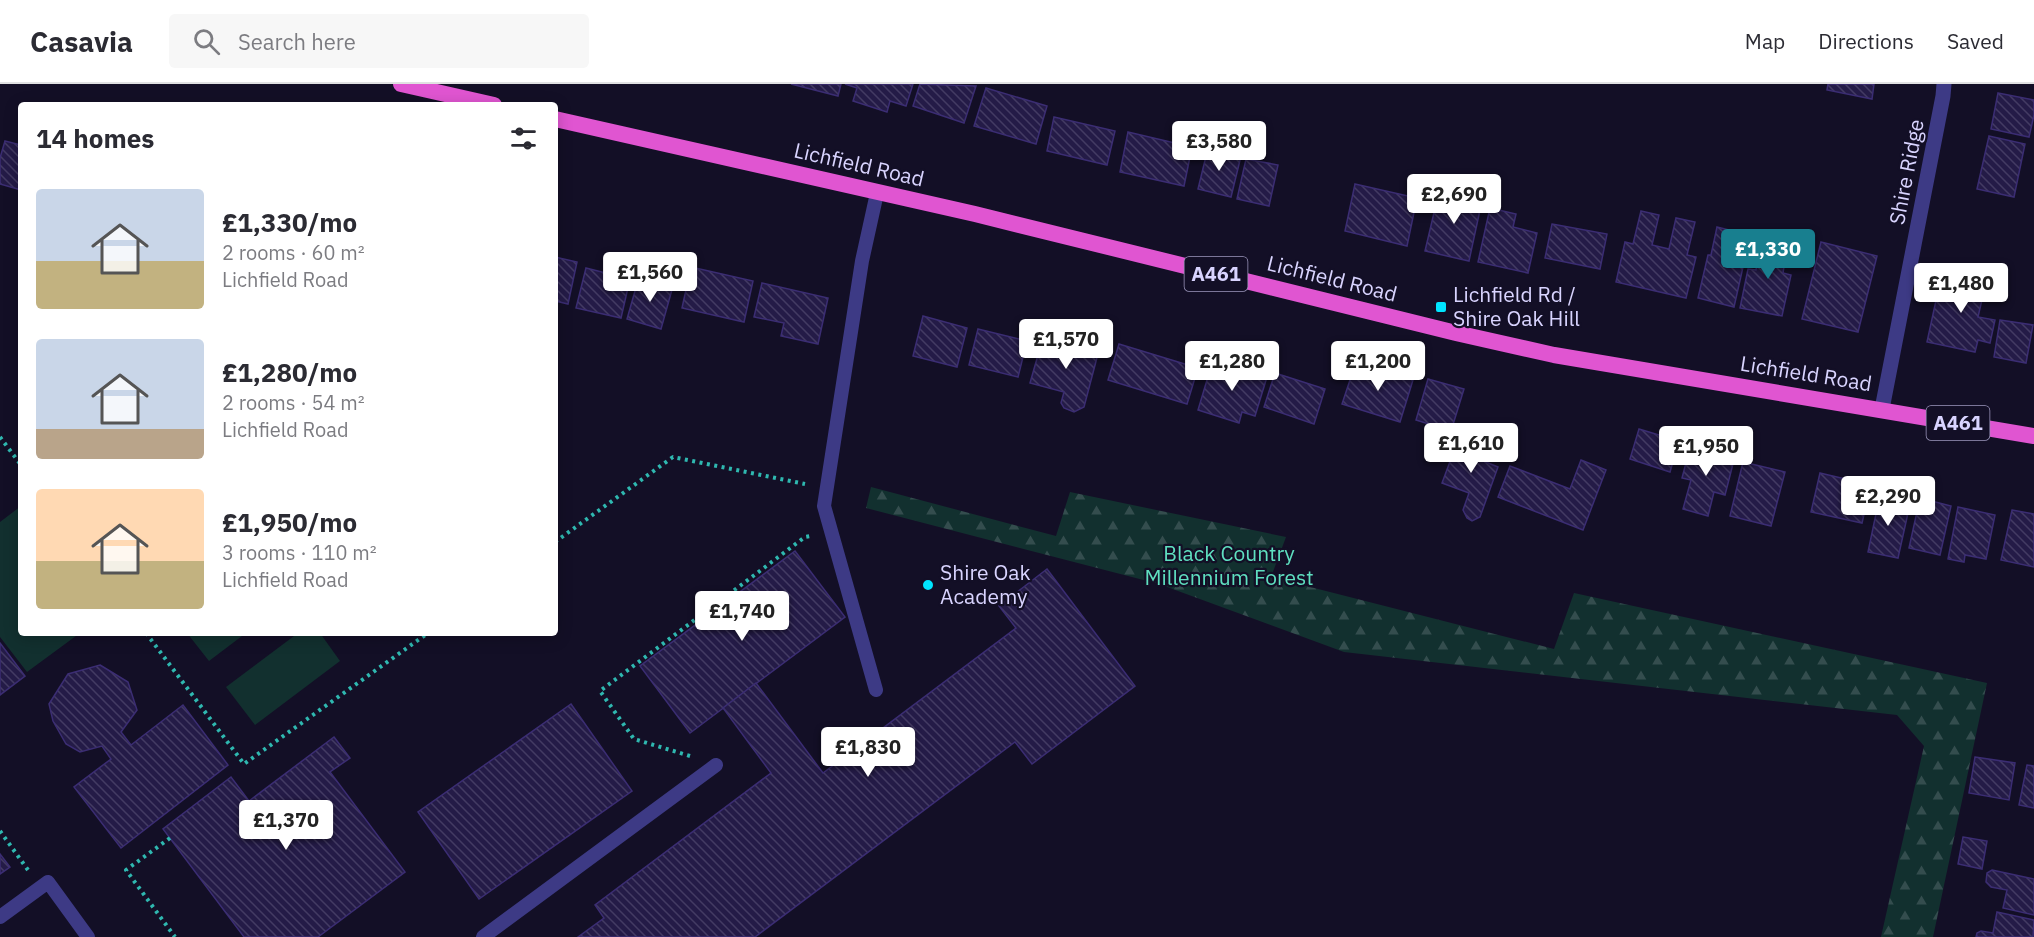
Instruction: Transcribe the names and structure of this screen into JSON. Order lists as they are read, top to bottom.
{
  "streets": {
    "highway": ["Lichfield Road", "A461"],
    "street": ["Shire Ridge"]
  },
  "crossings": [
    ["Lichfield Road", "Shire Ridge"]
  ],
  "parks": ["Black Country Millennium Forest"],
  "places": {
    "transit": ["Lichfield Rd / Shire Oak Hill"],
    "other": ["Shire Oak Academy"]
  },
  "page": {
    "header": "Casavia",
    "search": "Search here",
    "nav": ["Map", "Directions", "Saved"],
    "heading": "14 homes",
    "price": [
      "£3,580",
      "£2,690",
      "£1,330",
      "£1,560",
      "£1,480",
      "£1,570",
      "£1,280",
      "£1,200",
      "£1,610",
      "£1,950",
      "£2,290",
      "£1,740",
      "£1,830",
      "£1,370"
    ],
    "list": [
      {
        "name": "£1,330/mo",
        "note": "2 rooms · 60 m² · Lichfield Road"
      },
      {
        "name": "£1,280/mo",
        "note": "2 rooms · 54 m² · Lichfield Road"
      },
      {
        "name": "£1,950/mo",
        "note": "3 rooms · 110 m² · Lichfield Road"
      }
    ]
  }
}
